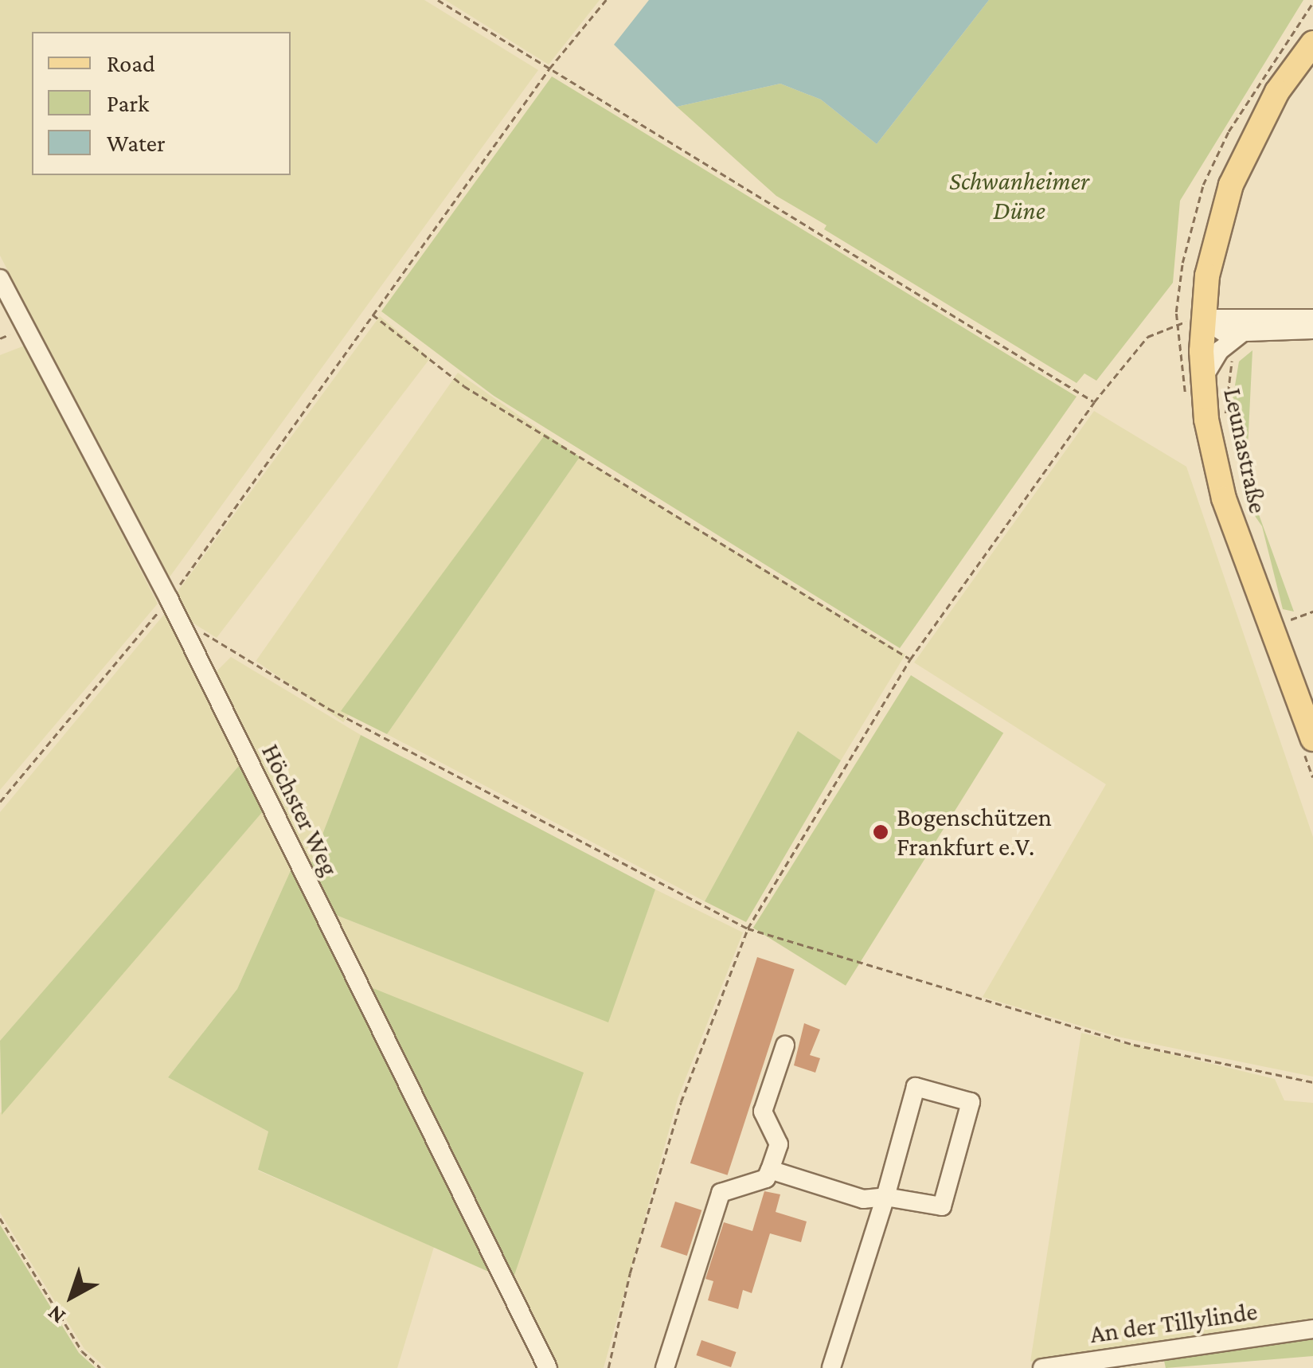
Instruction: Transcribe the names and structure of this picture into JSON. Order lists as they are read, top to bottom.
{
  "streets": {
    "main road": ["Leunastraße"],
    "street": ["Höchster Weg", "An der Tillylinde"]
  },
  "parks": ["Schwanheimer Düne"],
  "places": ["Bogenschützen Frankfurt e.V."],
  "legend": ["Road", "Park", "Water"],
  "north": "bottom left"
}
